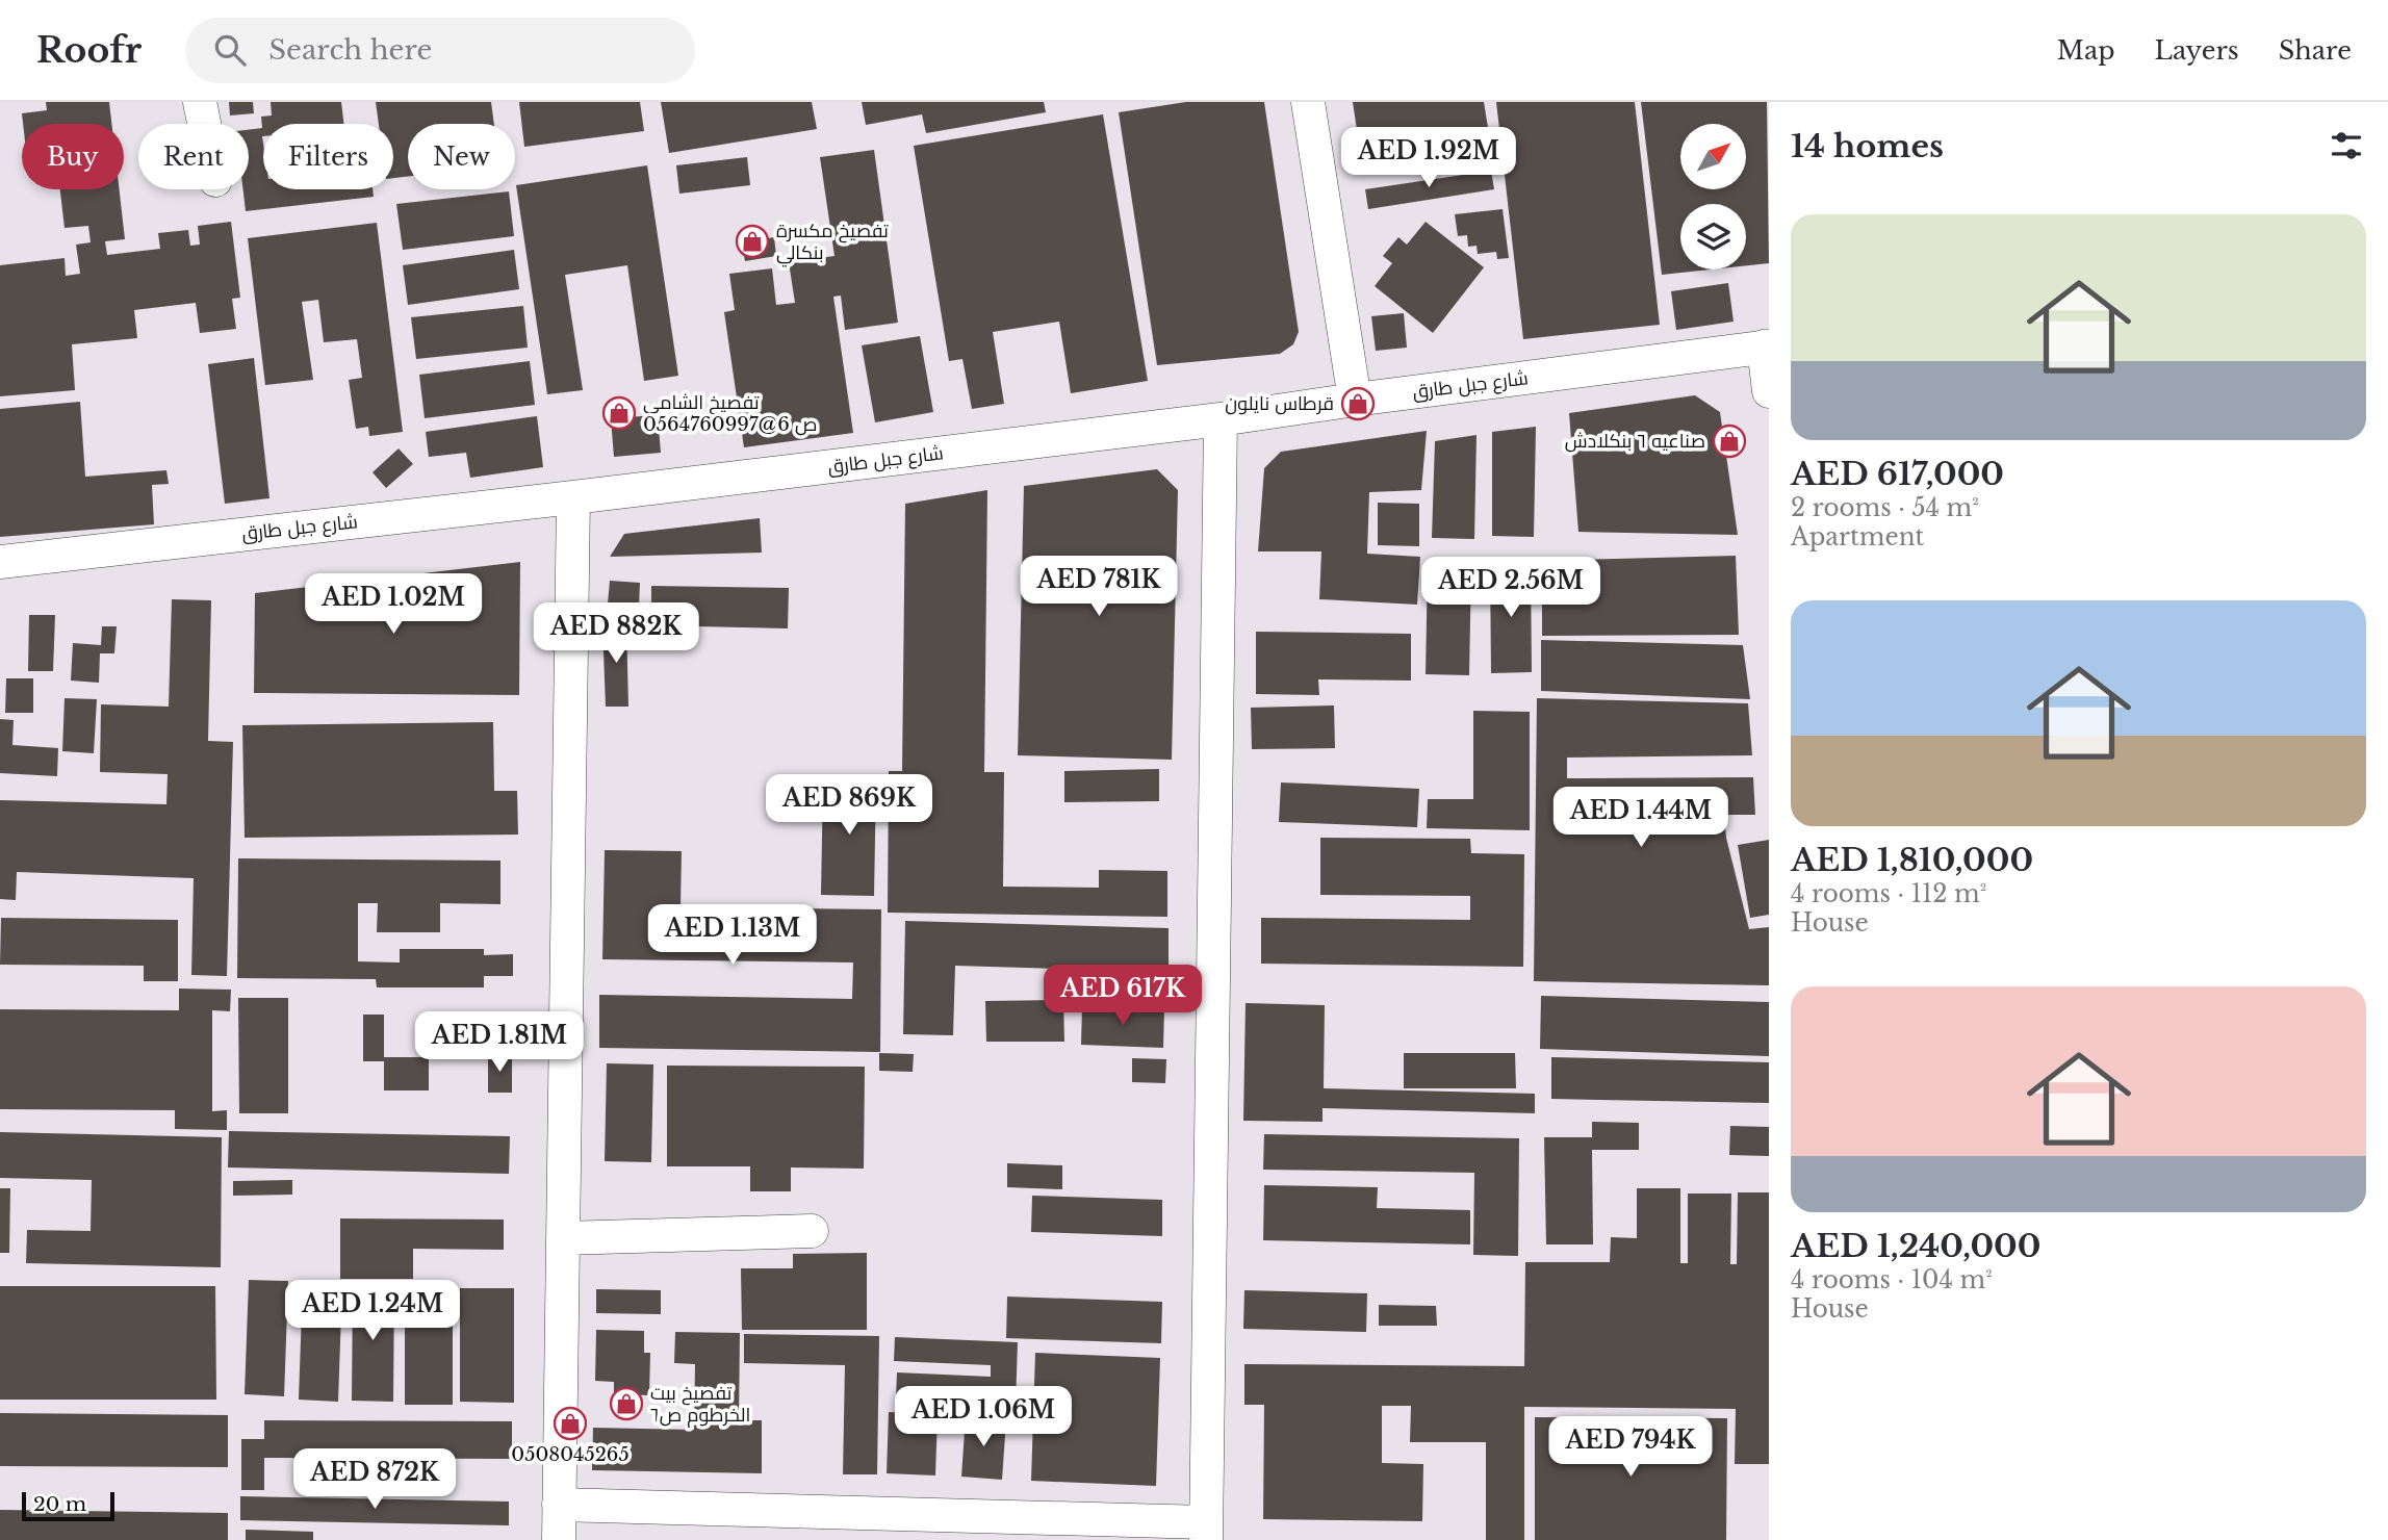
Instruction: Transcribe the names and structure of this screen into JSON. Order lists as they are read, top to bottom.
{
  "streets": {
    "street": ["شارع جبل طارق"]
  },
  "places": {
    "shop": [
      "تفصيخ مكسرة بنكالي",
      "قرطاس نايلون",
      "تفصيخ الشامي ص 6@0564760997",
      "صناعيه ٦ بنكلادش",
      "تفصيخ بيت الخرطوم ص٦",
      "0508045265"
    ]
  },
  "scale_bar": "20 m",
  "north": "top right",
  "page": {
    "header": "Roofr",
    "search": "Search here",
    "nav": ["Map", "Layers", "Share"],
    "heading": "14 homes",
    "chip": [
      "Buy",
      "Rent",
      "Filters",
      "New"
    ],
    "price": [
      "AED 1.92M",
      "AED 781K",
      "AED 2.56M",
      "AED 1.02M",
      "AED 882K",
      "AED 869K",
      "AED 1.44M",
      "AED 1.13M",
      "AED 617K",
      "AED 1.81M",
      "AED 1.24M",
      "AED 1.06M",
      "AED 794K",
      "AED 872K"
    ],
    "list": [
      {
        "name": "AED 617,000",
        "note": "2 rooms · 54 m² · Apartment"
      },
      {
        "name": "AED 1,810,000",
        "note": "4 rooms · 112 m² · House"
      },
      {
        "name": "AED 1,240,000",
        "note": "4 rooms · 104 m² · House"
      }
    ],
    "scale": "20 m"
  }
}
